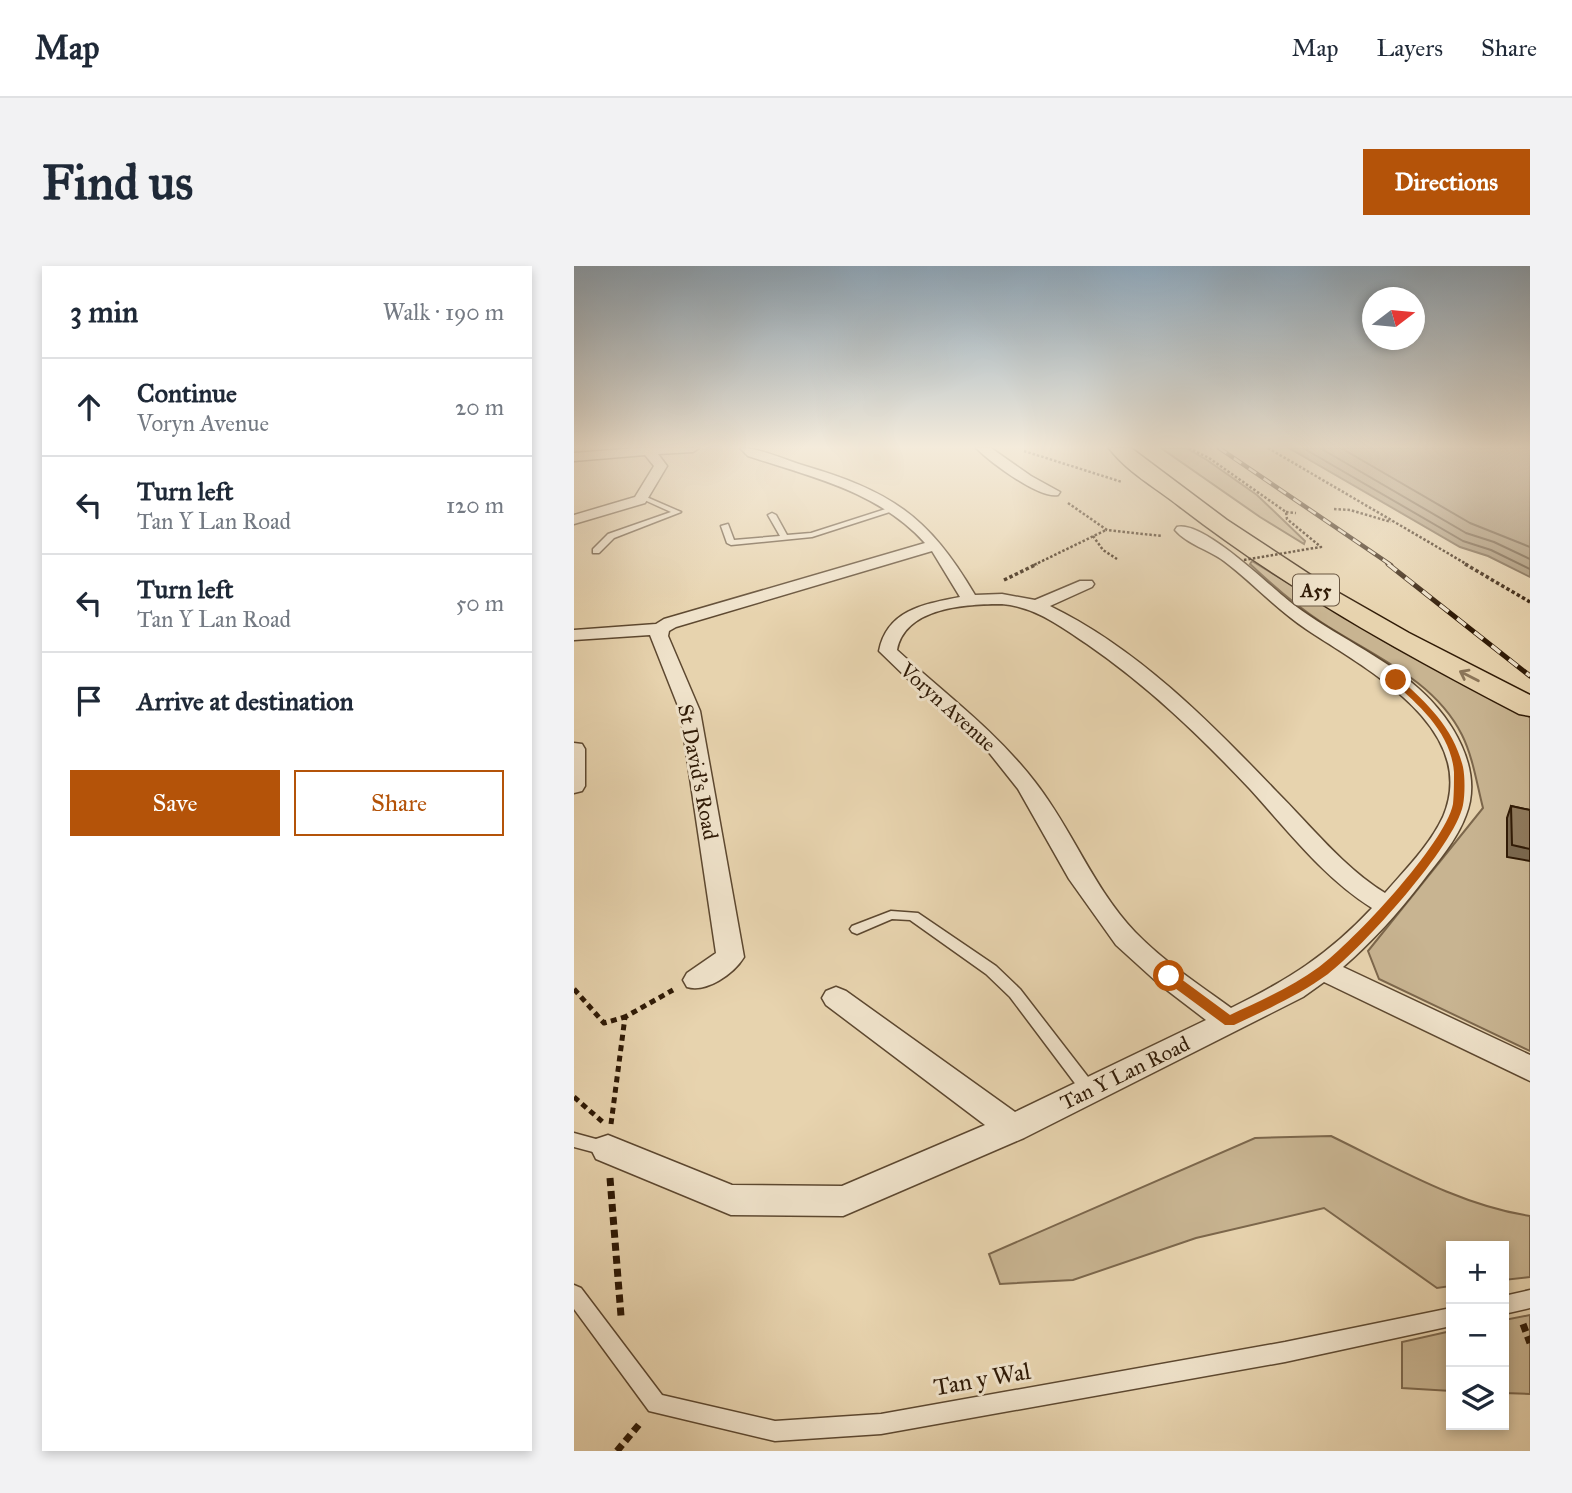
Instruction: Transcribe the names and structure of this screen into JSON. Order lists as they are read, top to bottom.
{
  "streets": {
    "highway": ["A55"],
    "street": ["Voryn Avenue", "St David's Road", "Tan Y Lan Road"],
    "lane": ["Tan y Wal"]
  },
  "crossings": [
    ["Voryn Avenue", "Tan Y Lan Road"]
  ],
  "north": "right",
  "page": {
    "header": "Map",
    "nav": ["Map", "Layers", "Share"],
    "buttons": [
      "Directions",
      ["Save", "Share"]
    ],
    "title": "Find us",
    "heading": ["3 min", "Walk · 190 m"],
    "list": [
      ["Continue", "Voryn Avenue", "20 m"],
      ["Turn left", "Tan Y Lan Road", "120 m"],
      ["Turn left", "Tan Y Lan Road", "50 m"],
      "Arrive at destination"
    ],
    "map_buttons": ["+", "−"]
  }
}
